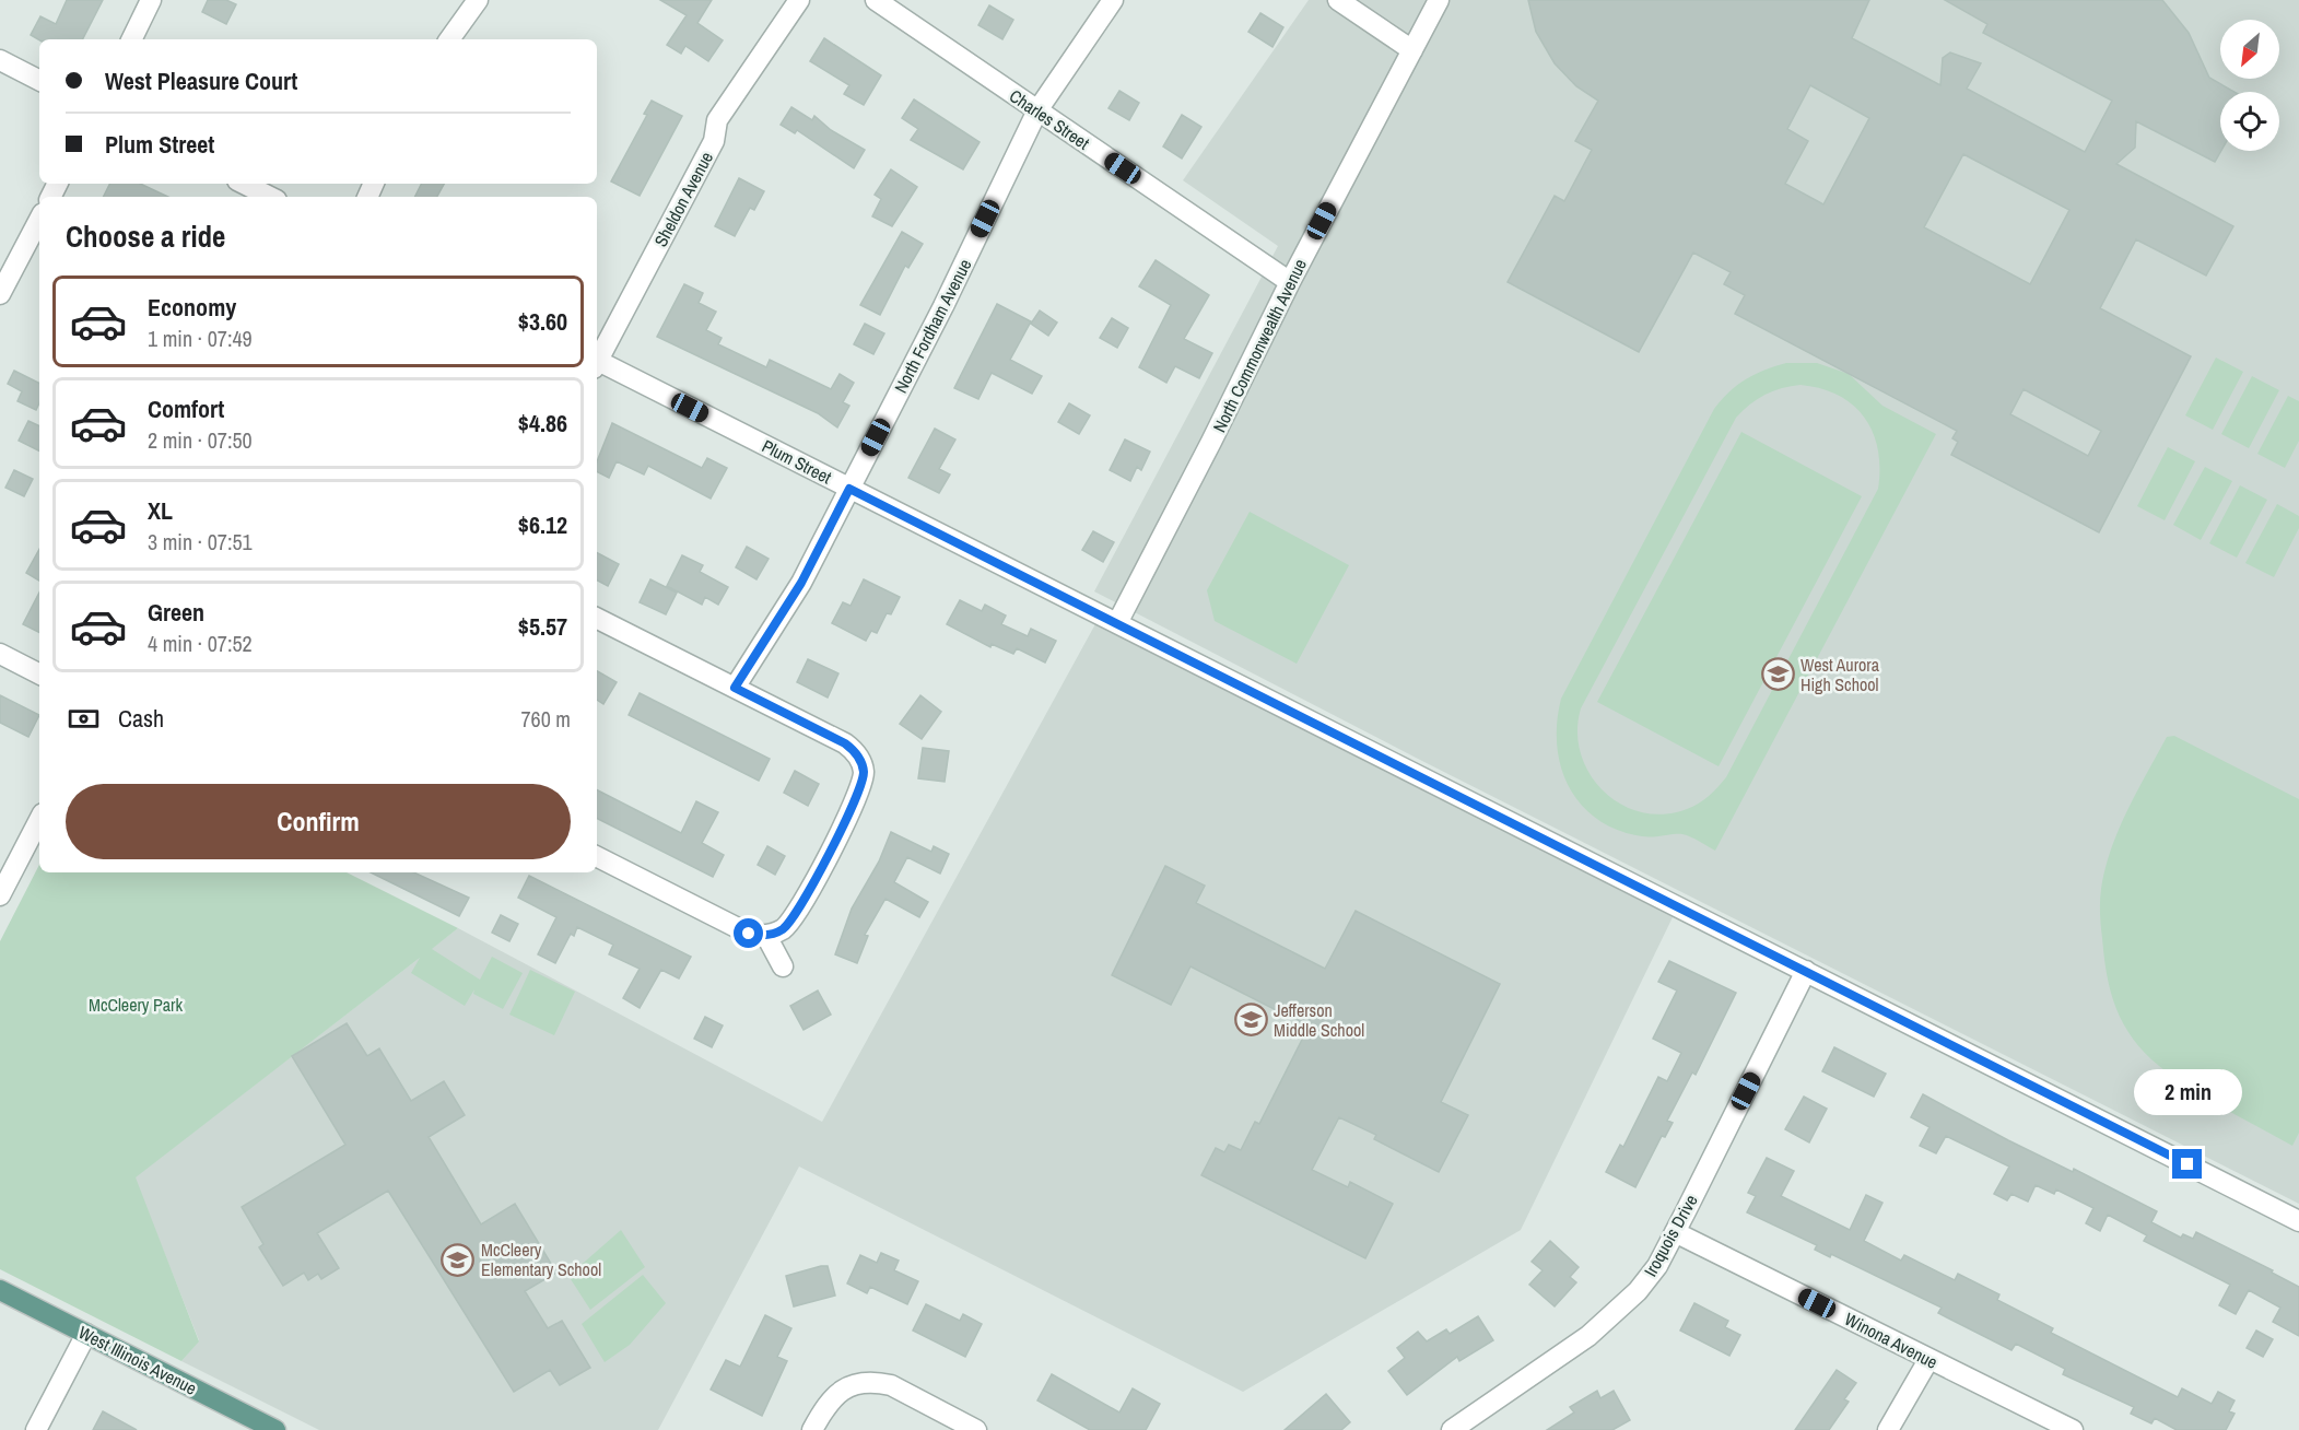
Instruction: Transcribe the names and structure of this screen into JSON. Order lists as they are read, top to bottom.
{
  "streets": {
    "main road": ["West Illinois Avenue"],
    "street": [
      "Charles Street",
      "Sheldon Avenue",
      "North Fordham Avenue",
      "North Commonwealth Avenue",
      "Plum Street",
      "Iroquois Drive",
      "Winona Avenue"
    ]
  },
  "crossings": [
    ["Charles Street", "North Fordham Avenue"],
    ["Charles Street", "North Commonwealth Avenue"],
    ["North Fordham Avenue", "Plum Street"],
    ["North Commonwealth Avenue", "Plum Street"],
    ["Plum Street", "Iroquois Drive"],
    ["Iroquois Drive", "Winona Avenue"]
  ],
  "parks": ["McCleery Park"],
  "places": {
    "school or university": ["West Aurora High School", "Jefferson Middle School", "McCleery Elementary School"]
  },
  "north": "bottom left",
  "page": {
    "banner": ["West Pleasure Court", "Plum Street"],
    "heading": "Choose a ride",
    "list": [
      {
        "name": "Economy",
        "note": "1 min · 07:49",
        "value": "$3.60"
      },
      {
        "name": "Comfort",
        "note": "2 min · 07:50",
        "value": "$4.86"
      },
      {
        "name": "XL",
        "note": "3 min · 07:51",
        "value": "$6.12"
      },
      {
        "name": "Green",
        "note": "4 min · 07:52",
        "value": "$5.57"
      }
    ],
    "pay": ["Cash", "760 m"],
    "buttons": "Confirm",
    "bubble": "2 min"
  }
}
